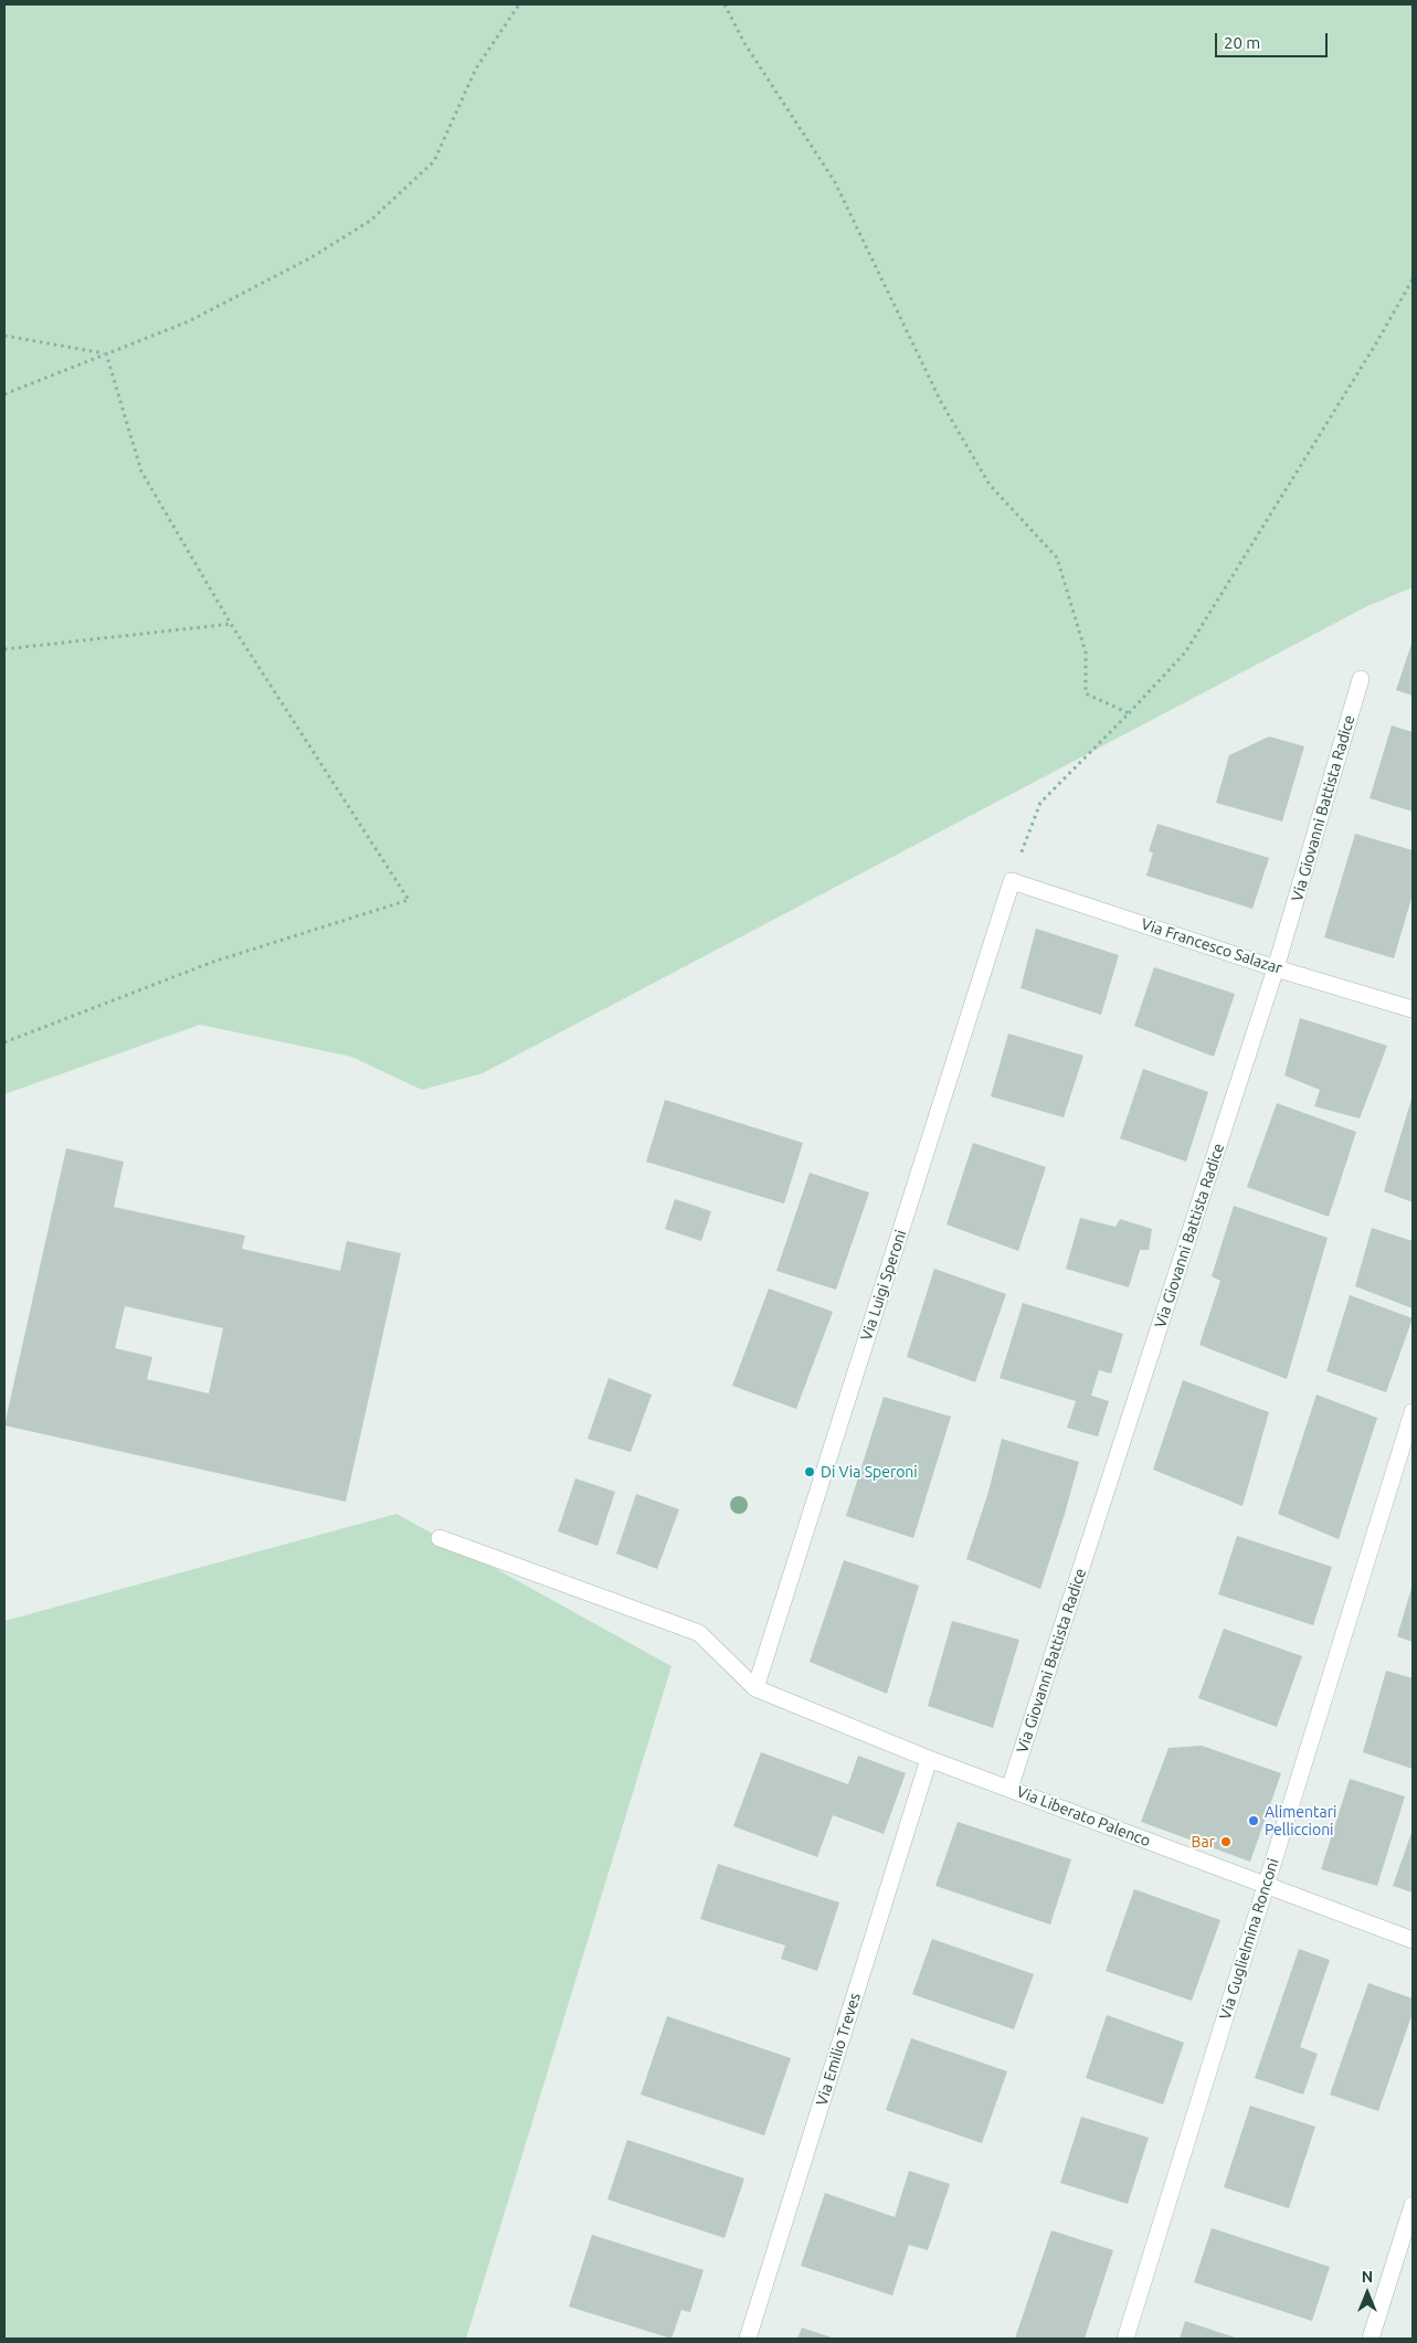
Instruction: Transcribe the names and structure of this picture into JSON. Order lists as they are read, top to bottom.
{
  "streets": {
    "street": [
      "Via Giovanni Battista Radice",
      "Via Francesco Salazar",
      "Via Luigi Speroni",
      "Via Liberato Palenco",
      "Via Guglielmina Ronconi",
      "Via Emilio Treves"
    ]
  },
  "crossings": [
    ["Via Giovanni Battista Radice", "Via Francesco Salazar"],
    ["Via Giovanni Battista Radice", "Via Liberato Palenco"],
    ["Via Francesco Salazar", "Via Luigi Speroni"],
    ["Via Luigi Speroni", "Via Liberato Palenco"],
    ["Via Liberato Palenco", "Via Guglielmina Ronconi"],
    ["Via Liberato Palenco", "Via Emilio Treves"]
  ],
  "places": ["Di Via Speroni", "Alimentari Pelliccioni", "Bar"],
  "scale_bar": "20 m",
  "north": "top"
}
